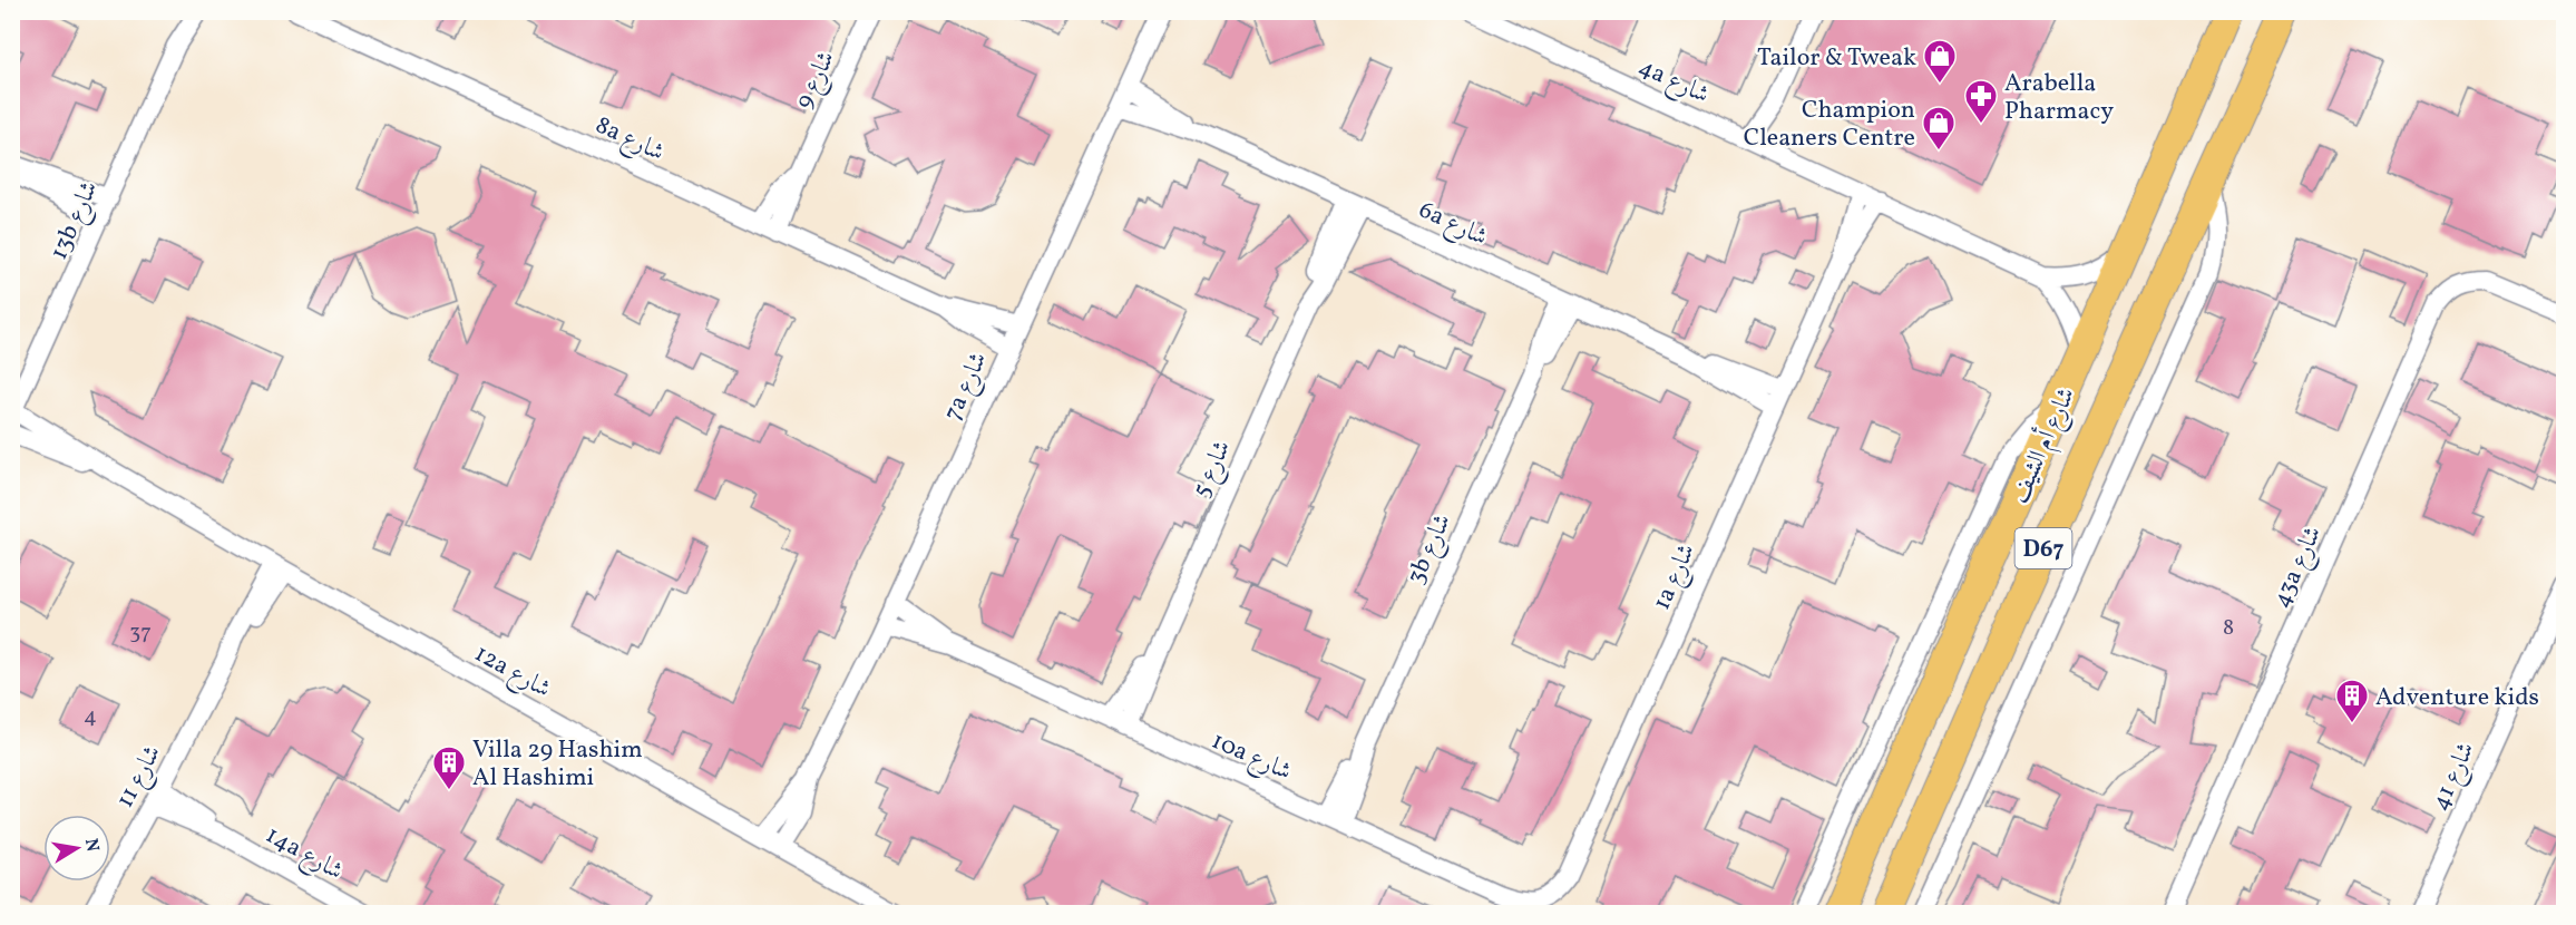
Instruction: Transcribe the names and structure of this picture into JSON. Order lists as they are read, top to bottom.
{
  "streets": {
    "main road": ["شارع أم الشيف", "D67"],
    "street": [
      "شارع 9",
      "4a شارع",
      "8a شارع",
      "13b شارع",
      "6a شارع",
      "7a شارع",
      "شارع 5",
      "3b شارع",
      "43a شارع",
      "1a شارع",
      "12a شارع",
      "10a شارع",
      "شارع 11",
      "شارع 41",
      "14a شارع"
    ]
  },
  "crossings": [
    ["شارع 9", "8a شارع"],
    ["4a شارع", "شارع أم الشيف"],
    ["4a شارع", "1a شارع"],
    ["8a شارع", "7a شارع"],
    ["13b شارع", "12a شارع"],
    ["6a شارع", "7a شارع"],
    ["6a شارع", "شارع 5"],
    ["6a شارع", "3b شارع"],
    ["6a شارع", "1a شارع"],
    ["7a شارع", "12a شارع"],
    ["7a شارع", "10a شارع"],
    ["شارع 5", "10a شارع"],
    ["3b شارع", "10a شارع"],
    ["1a شارع", "10a شارع"],
    ["12a شارع", "شارع 11"],
    ["شارع 11", "14a شارع"]
  ],
  "places": {
    "shop": ["Tailor & Tweak", "Champion Cleaners Centre"],
    "pharmacy": ["Arabella Pharmacy"],
    "building": ["Adventure kids", "Villa 29 Hashim Al Hashimi"]
  },
  "house_numbers": ["8", "37", "4"],
  "north": "right"
}
